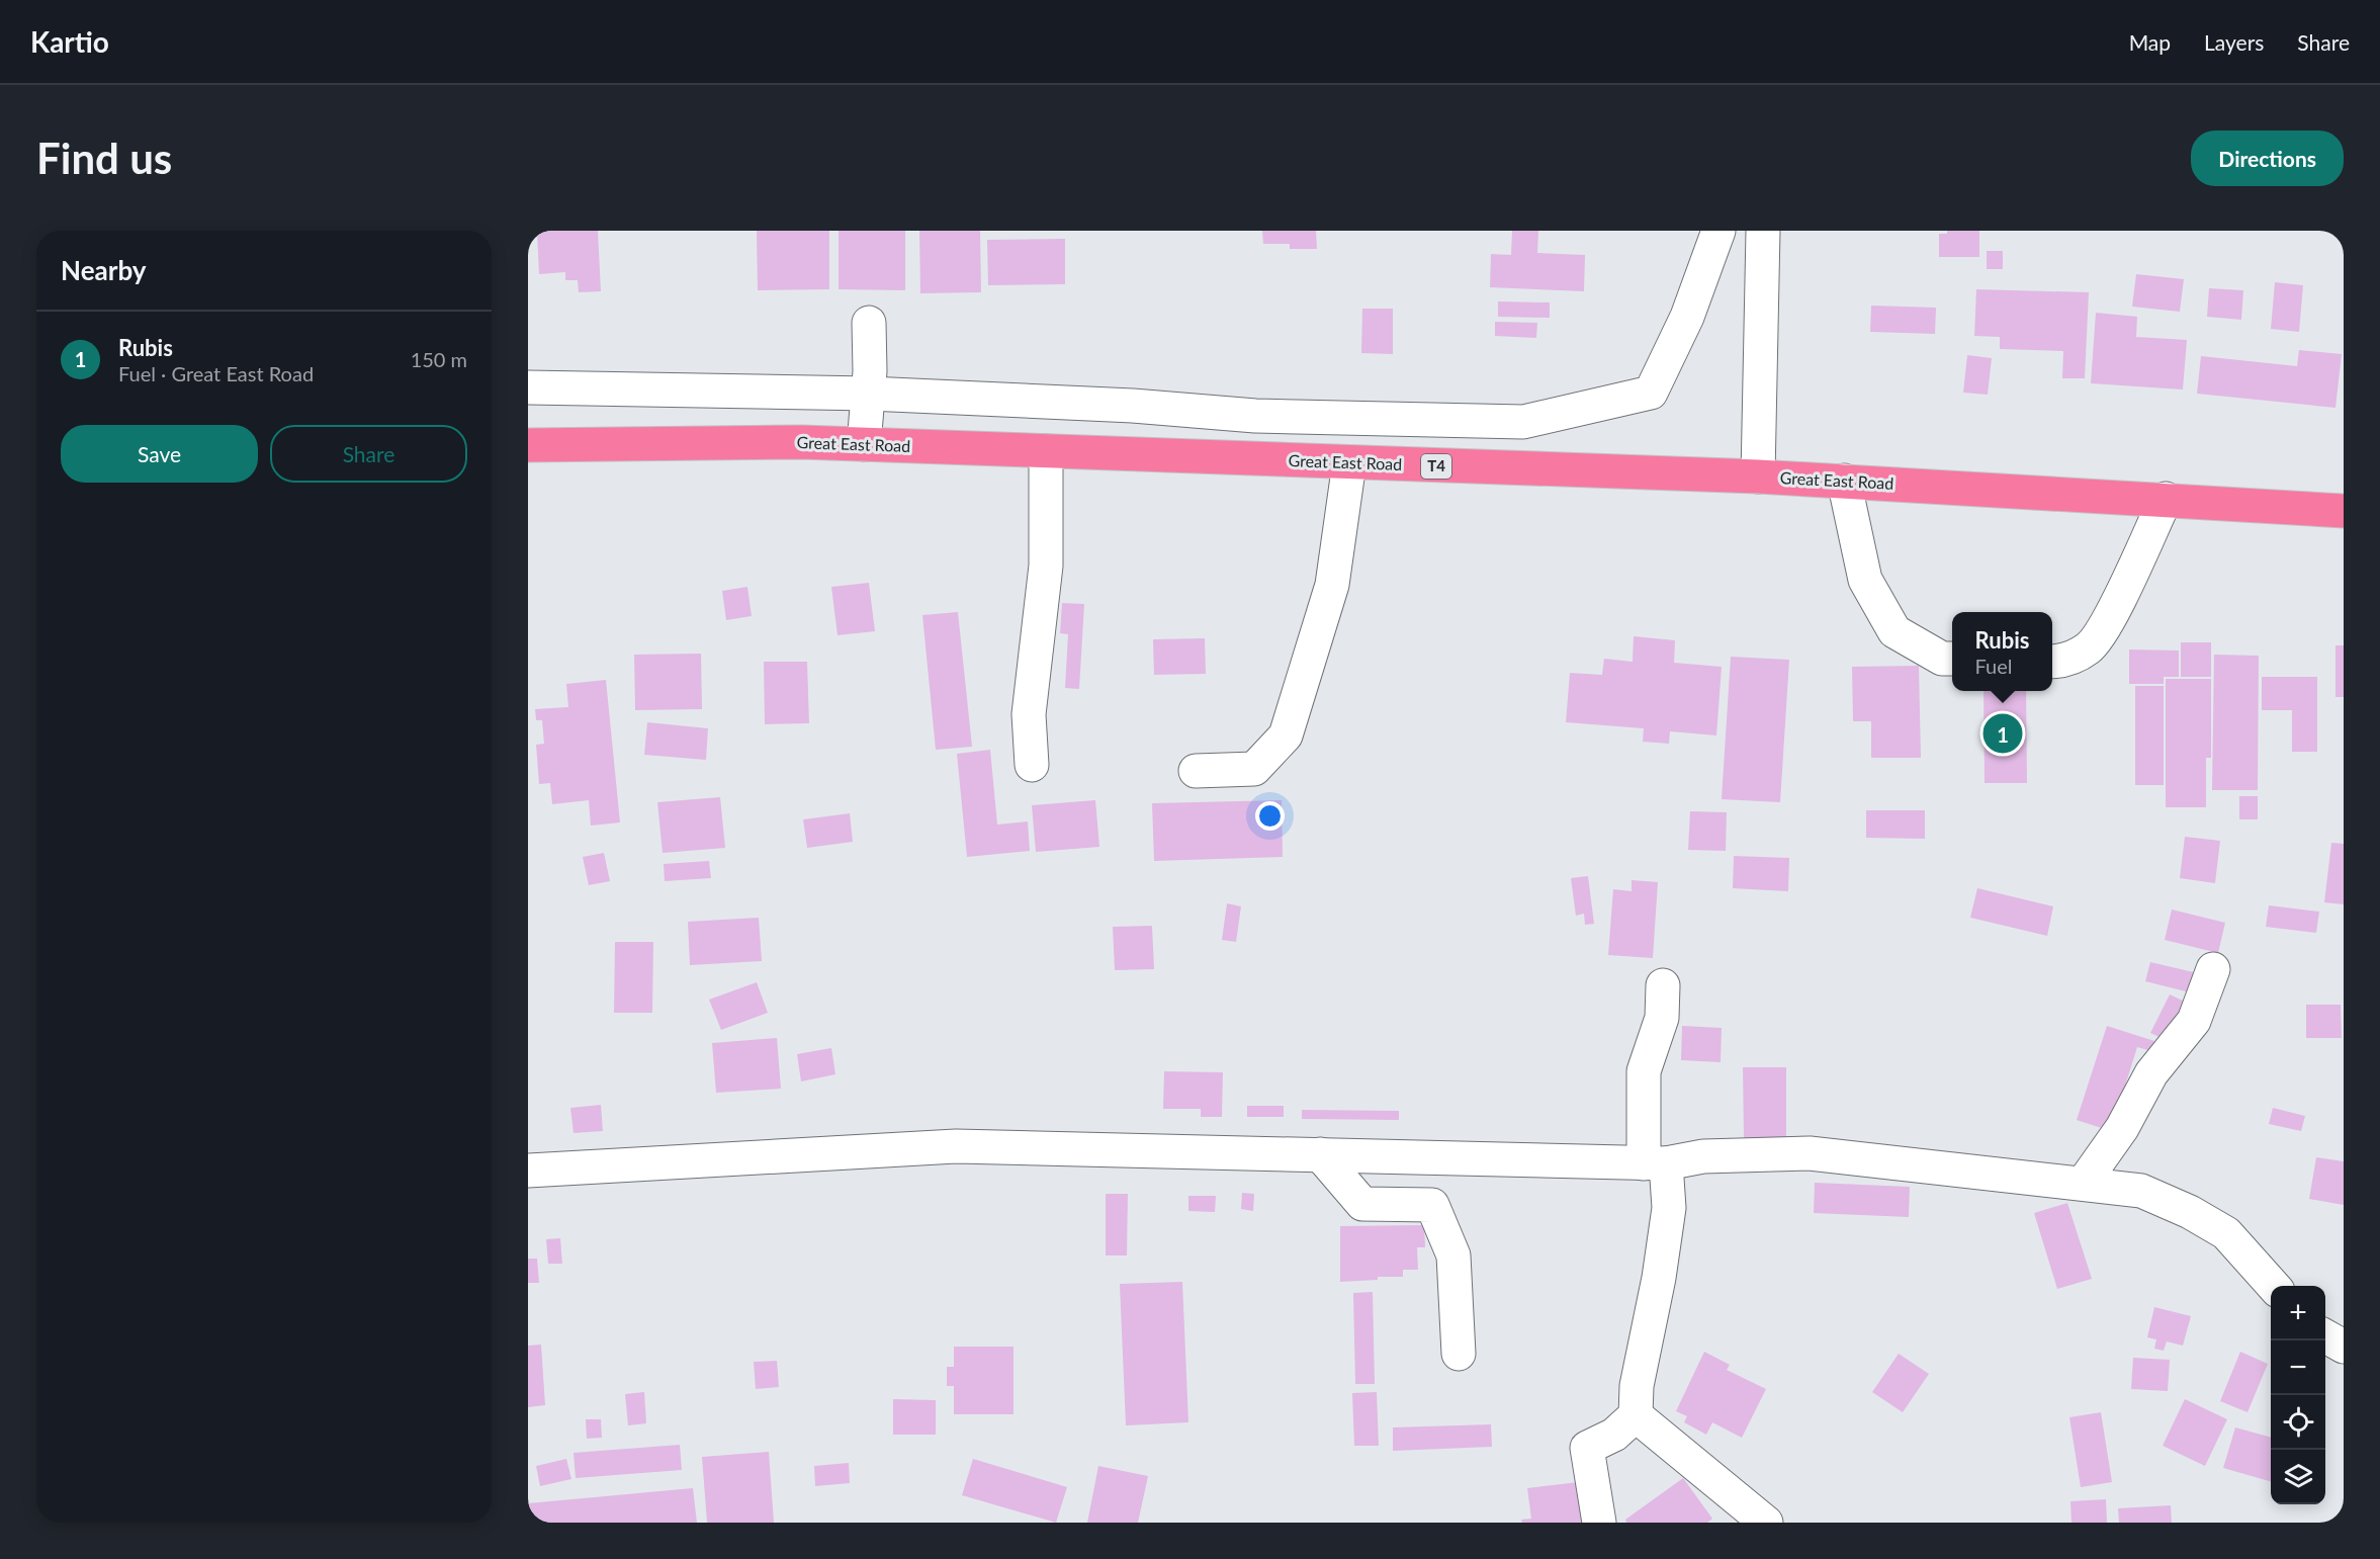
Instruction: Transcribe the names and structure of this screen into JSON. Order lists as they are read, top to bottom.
{
  "streets": {
    "highway": ["Great East Road", "T4"]
  },
  "page": {
    "header": "Kartio",
    "nav": ["Map", "Layers", "Share"],
    "buttons": [
      "Directions",
      ["Save", "Share"]
    ],
    "title": "Find us",
    "heading": "Nearby",
    "list": [
      {
        "mark": "1",
        "name": "Rubis",
        "note": "Fuel · Great East Road",
        "value": "150 m"
      }
    ],
    "popup": ["Rubis", "Fuel"],
    "pins": "1",
    "map_buttons": ["+", "−"]
  }
}
